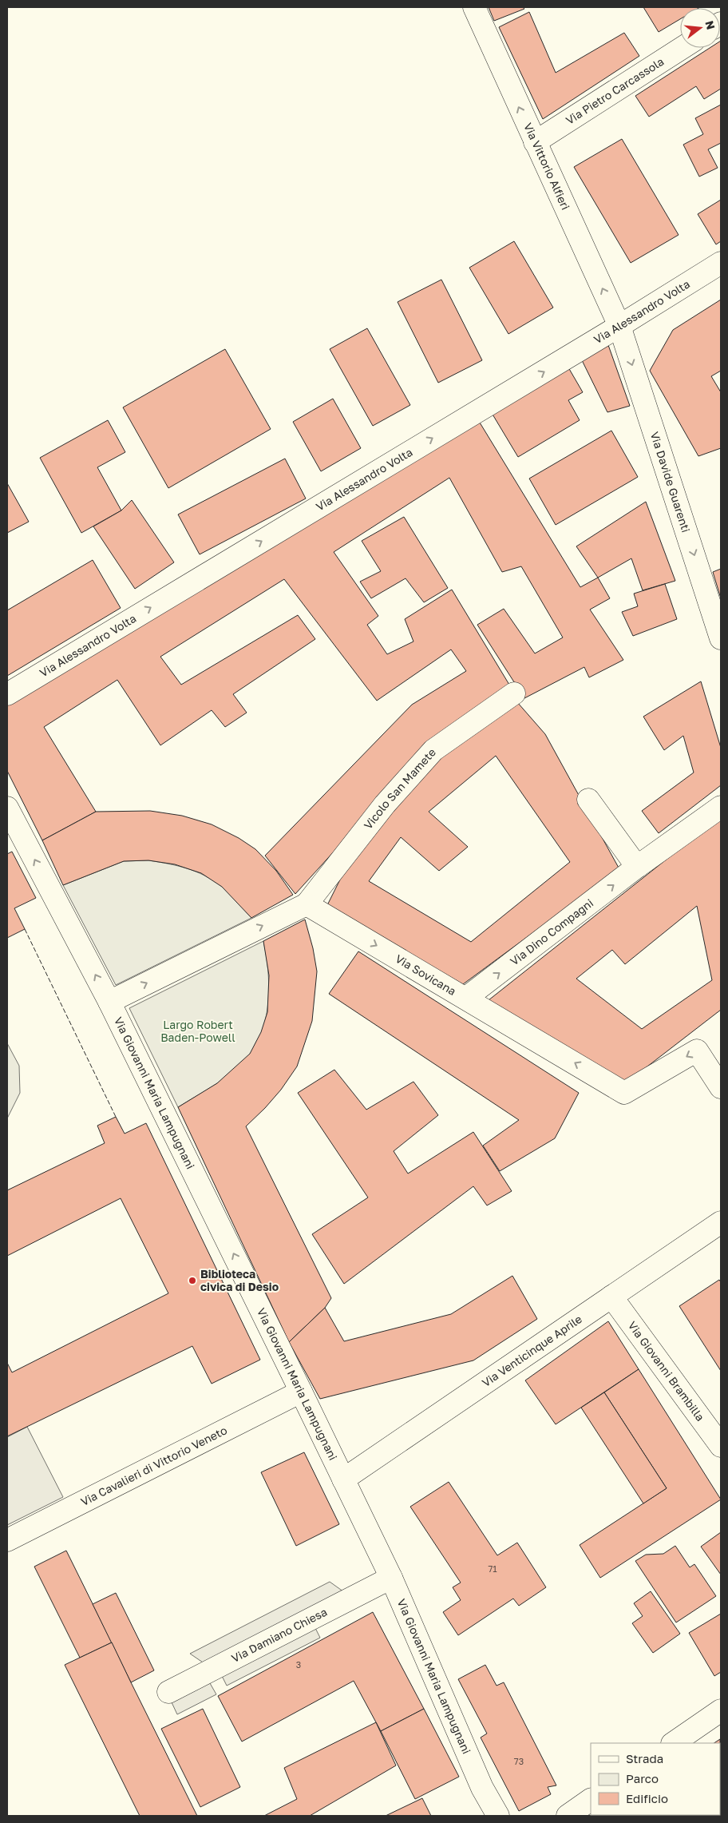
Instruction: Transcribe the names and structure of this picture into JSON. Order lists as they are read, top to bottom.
{
  "streets": {
    "street": [
      "Via Pietro Carcassola",
      "Via Vittorio Alfieri",
      "Via Alessandro Volta",
      "Via Davide Guarenti",
      "Vicolo San Mamete",
      "Via Dino Compagni",
      "Via Sovicana",
      "Via Giovanni Maria Lampugnani",
      "Via Venticinque Aprile",
      "Via Giovanni Brambilla",
      "Via Cavalieri di Vittorio Veneto",
      "Via Damiano Chiesa"
    ]
  },
  "crossings": [
    ["Via Pietro Carcassola", "Via Vittorio Alfieri"],
    ["Via Vittorio Alfieri", "Via Alessandro Volta"],
    ["Via Vittorio Alfieri", "Via Davide Guarenti"],
    ["Via Alessandro Volta", "Via Davide Guarenti"],
    ["Vicolo San Mamete", "Via Sovicana"],
    ["Via Dino Compagni", "Via Sovicana"],
    ["Via Giovanni Maria Lampugnani", "Via Venticinque Aprile"],
    ["Via Giovanni Maria Lampugnani", "Via Cavalieri di Vittorio Veneto"],
    ["Via Giovanni Maria Lampugnani", "Via Damiano Chiesa"],
    ["Via Venticinque Aprile", "Via Giovanni Brambilla"]
  ],
  "one_way": [
    "Via Vittorio Alfieri",
    "Via Alessandro Volta",
    "Via Davide Guarenti",
    "Via Dino Compagni",
    "Via Giovanni Maria Lampugnani"
  ],
  "parks": ["Largo Robert Baden-Powell"],
  "places": ["Biblioteca civica di Desio"],
  "house_numbers": ["71", "3", "73"],
  "legend": ["Strada", "Parco", "Edificio"],
  "north": "right"
}
